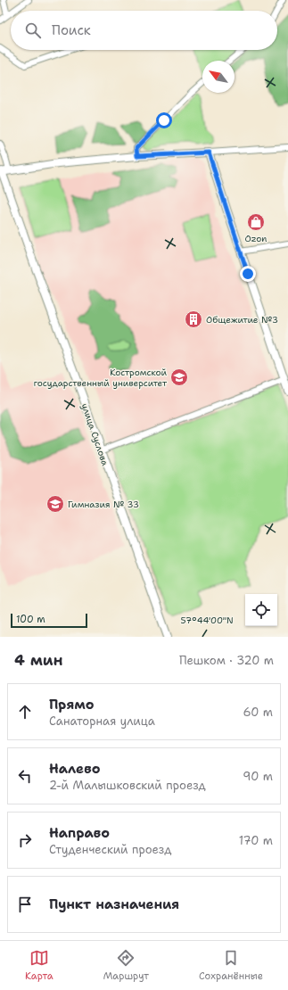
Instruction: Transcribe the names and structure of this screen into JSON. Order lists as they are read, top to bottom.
{
  "streets": {
    "street": ["улица Суслова"]
  },
  "places": {
    "shop": ["Ozon"],
    "building": ["Общежитие №3"],
    "school or university": ["Костромской государственный университет", "Гимназия № 33"]
  },
  "scale_bar": "100 m",
  "north": "top left",
  "page": {
    "search": "Поиск",
    "scale": "100 m",
    "heading": ["4 мин", "Пешком · 320 m"],
    "list": [
      ["Прямо", "Санаторная улица", "60 m"],
      ["Налево", "2-й Малышковский проезд", "90 m"],
      ["Направо", "Студенческий проезд", "170 m"],
      "Пункт назначения"
    ],
    "nav": ["Карта", "Маршрут", "Сохранённые"]
  },
  "coordinates": ["57°44'00\"N"]
}
